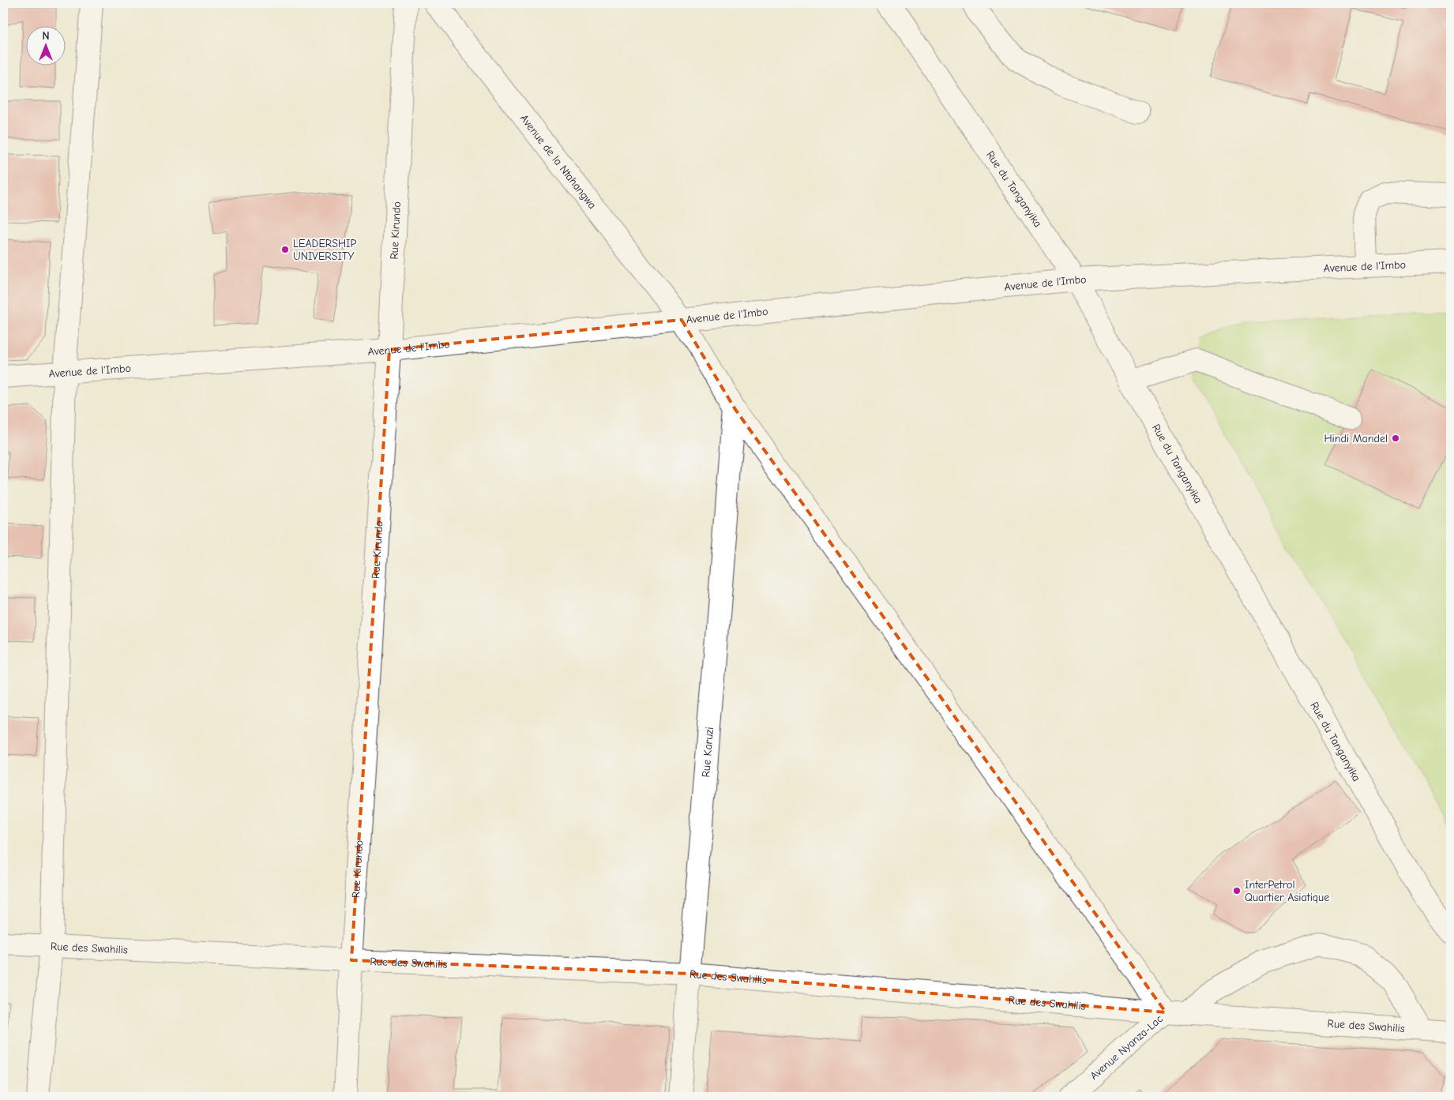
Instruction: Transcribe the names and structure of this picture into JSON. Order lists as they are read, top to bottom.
{
  "streets": {
    "street": [
      "Avenue de la Ntahangwa",
      "Rue du Tanganyika",
      "Rue Kirundo",
      "Avenue de l'Imbo",
      "Rue Karuzi",
      "Rue des Swahilis",
      "Avenue Nyanza-Lac"
    ]
  },
  "crossings": [
    ["Avenue de la Ntahangwa", "Avenue de l'Imbo"],
    ["Avenue de la Ntahangwa", "Rue Karuzi"],
    ["Avenue de la Ntahangwa", "Rue des Swahilis"],
    ["Avenue de la Ntahangwa", "Avenue Nyanza-Lac"],
    ["Rue du Tanganyika", "Avenue de l'Imbo"],
    ["Rue Kirundo", "Avenue de l'Imbo"],
    ["Rue Kirundo", "Rue des Swahilis"],
    ["Rue Karuzi", "Rue des Swahilis"],
    ["Rue des Swahilis", "Avenue Nyanza-Lac"]
  ],
  "places": ["LEADERSHIP UNIVERSITY", "Hindi Mandel", "InterPetrol Quartier Asiatique"],
  "north": "top"
}
